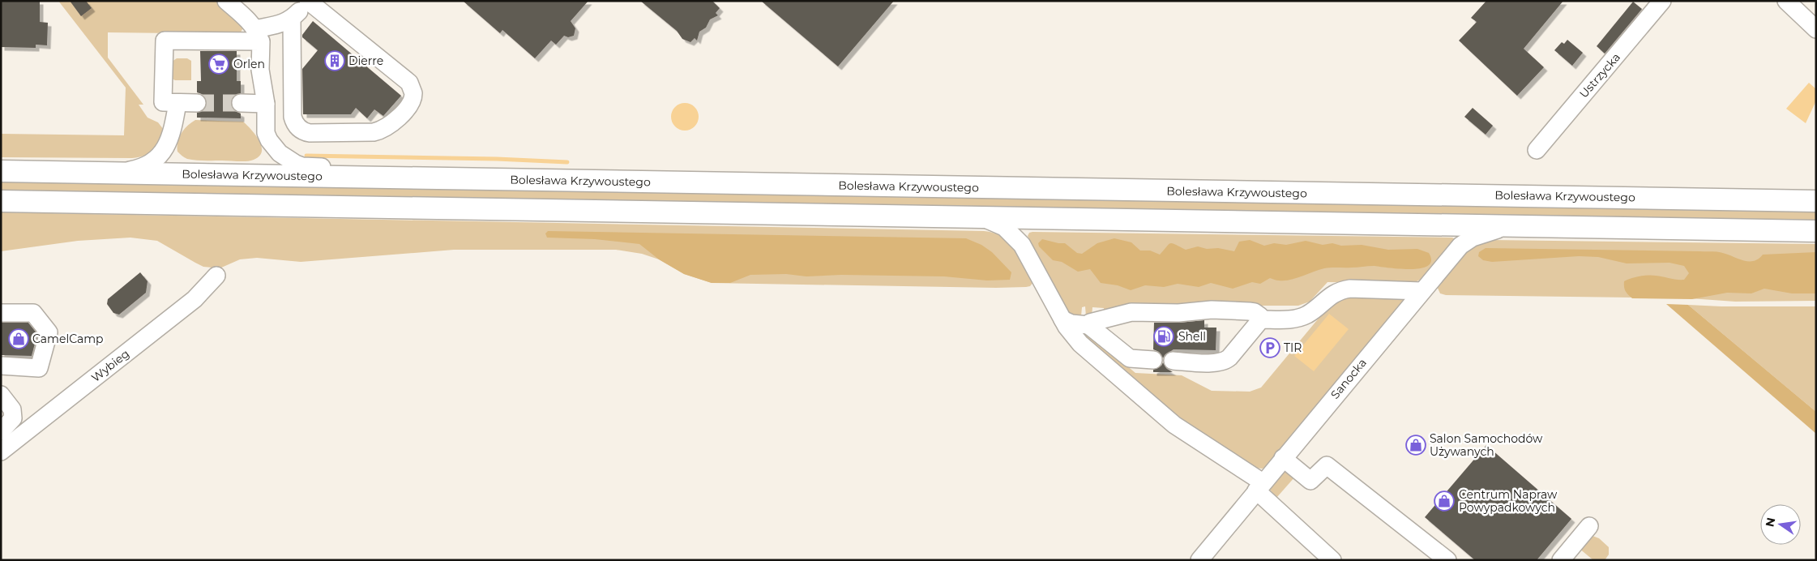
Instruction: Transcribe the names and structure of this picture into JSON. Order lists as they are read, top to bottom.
{
  "streets": {
    "main road": ["Bolesława Krzywoustego"],
    "street": ["Ustrzycka", "Wybieg", "Sanocka"]
  },
  "places": {
    "building": ["Dierre"],
    "supermarket": ["Orlen"],
    "fuel station": ["Shell"],
    "shop": ["CamelCamp", "Salon Samochodów Używanych", "Centrum Napraw Powypadkowych"],
    "parking": ["TIR"]
  },
  "north": "left"
}
